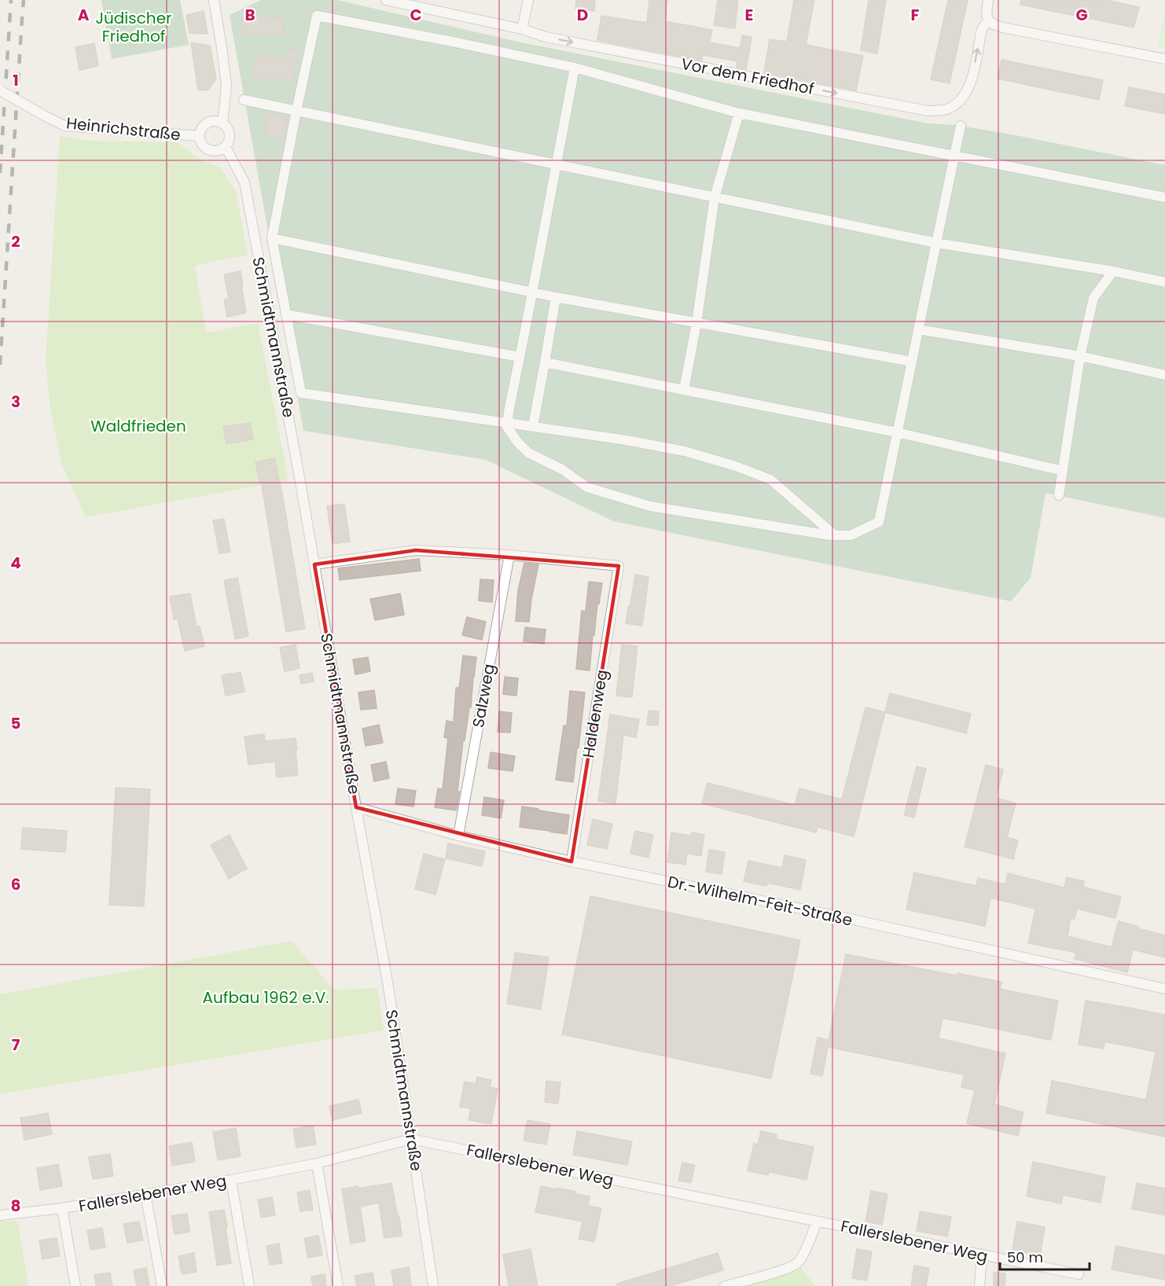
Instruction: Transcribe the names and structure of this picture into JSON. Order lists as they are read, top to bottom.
{
  "streets": {
    "street": [
      "Vor dem Friedhof",
      "Heinrichstraße",
      "Schmidtmannstraße",
      "Salzweg",
      "Haldenweg",
      "Dr.-Wilhelm-Feit-Straße",
      "Fallerslebener Weg"
    ]
  },
  "crossings": [
    ["Heinrichstraße", "Schmidtmannstraße"],
    ["Schmidtmannstraße", "Dr.-Wilhelm-Feit-Straße"],
    ["Schmidtmannstraße", "Fallerslebener Weg"],
    ["Salzweg", "Haldenweg"],
    ["Salzweg", "Dr.-Wilhelm-Feit-Straße"],
    ["Haldenweg", "Dr.-Wilhelm-Feit-Straße"]
  ],
  "parks": ["Jüdischer Friedhof", "Waldfrieden", "Aufbau 1962 e.V."],
  "scale_bar": "50 m",
  "grid": {
    "columns": [
      "A",
      "B",
      "C",
      "D",
      "E",
      "F",
      "G"
    ],
    "rows": [
      "1",
      "2",
      "3",
      "4",
      "5",
      "6",
      "7",
      "8"
    ]
  }
}
